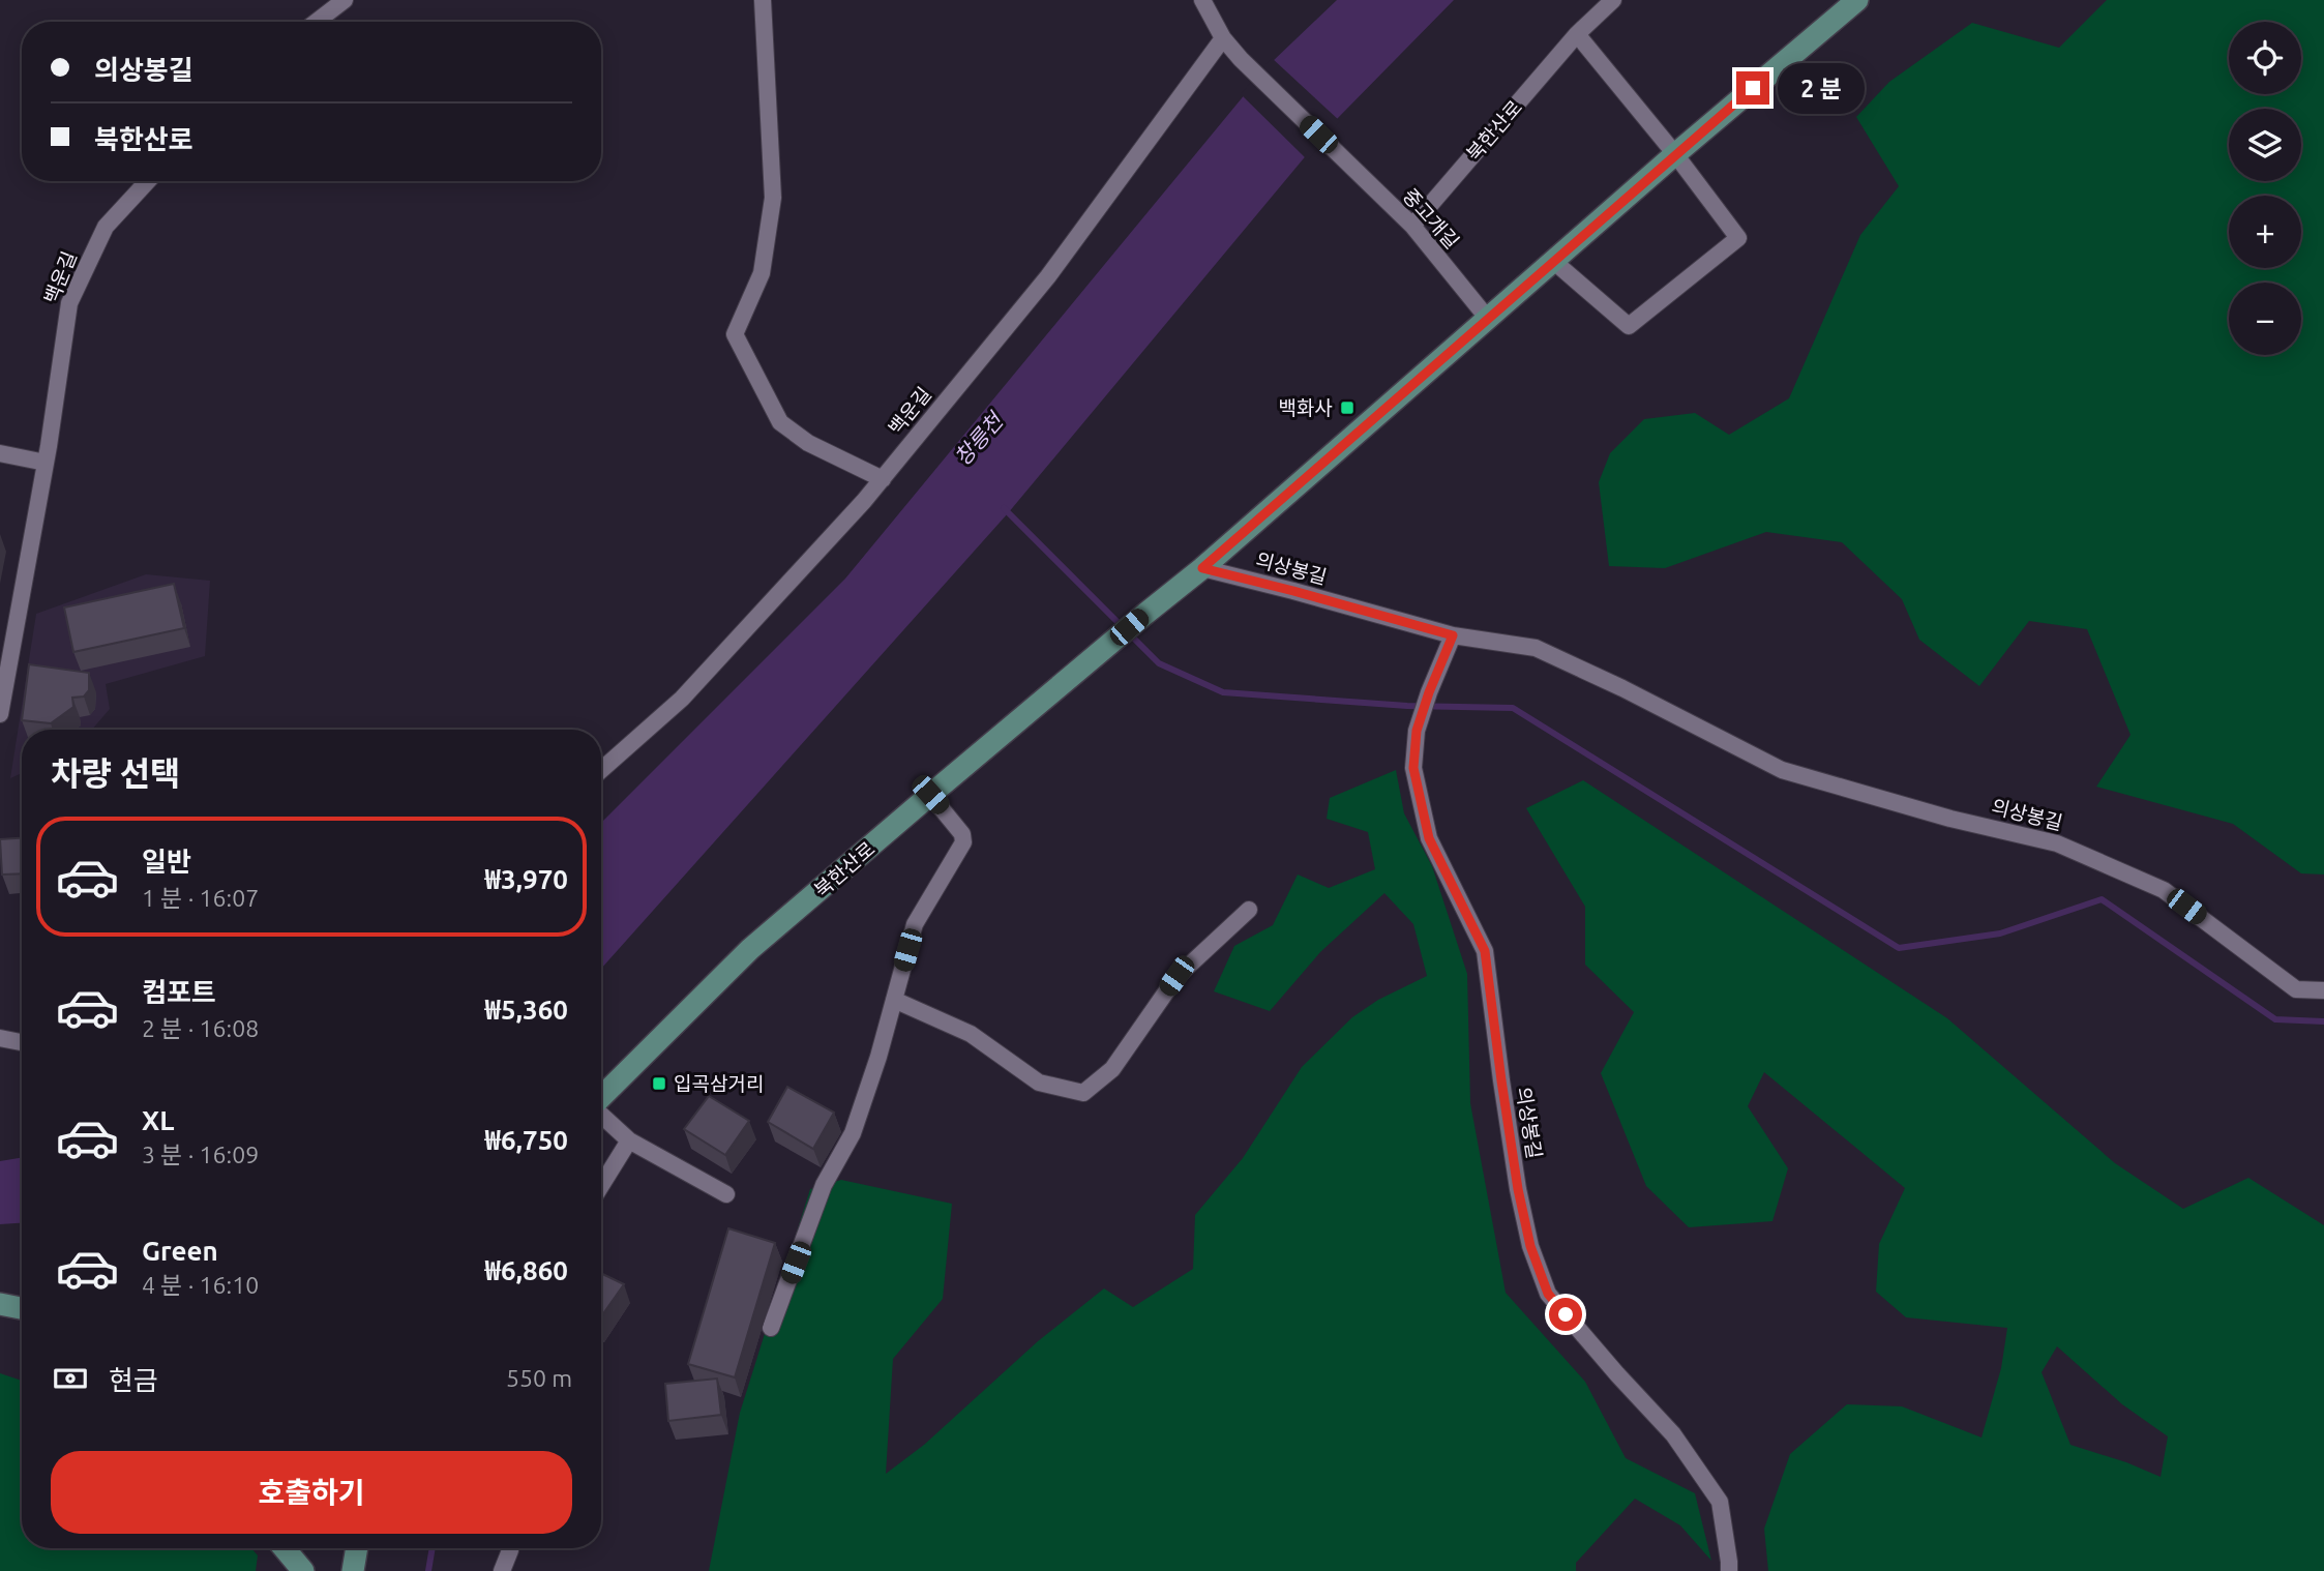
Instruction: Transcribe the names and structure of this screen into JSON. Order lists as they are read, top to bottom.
{
  "streets": {
    "main road": ["북한산로"],
    "street": ["중고개길", "백운길", "의상봉길"]
  },
  "crossings": [
    ["북한산로", "중고개길"],
    ["북한산로", "의상봉길"],
    ["중고개길", "백운길"]
  ],
  "water": ["창릉천"],
  "places": {
    "transit": ["백화사", "입곡삼거리"]
  },
  "page": {
    "map_buttons": ["+", "−"],
    "banner": ["의상봉길", "북한산로"],
    "bubble": "2 분",
    "heading": "차량 선택",
    "list": [
      {
        "name": "일반",
        "note": "1 분 · 16:07",
        "value": "₩3,970"
      },
      {
        "name": "컴포트",
        "note": "2 분 · 16:08",
        "value": "₩5,360"
      },
      {
        "name": "XL",
        "note": "3 분 · 16:09",
        "value": "₩6,750"
      },
      {
        "name": "Green",
        "note": "4 분 · 16:10",
        "value": "₩6,860"
      }
    ],
    "pay": ["현금", "550 m"],
    "buttons": "호출하기"
  }
}
